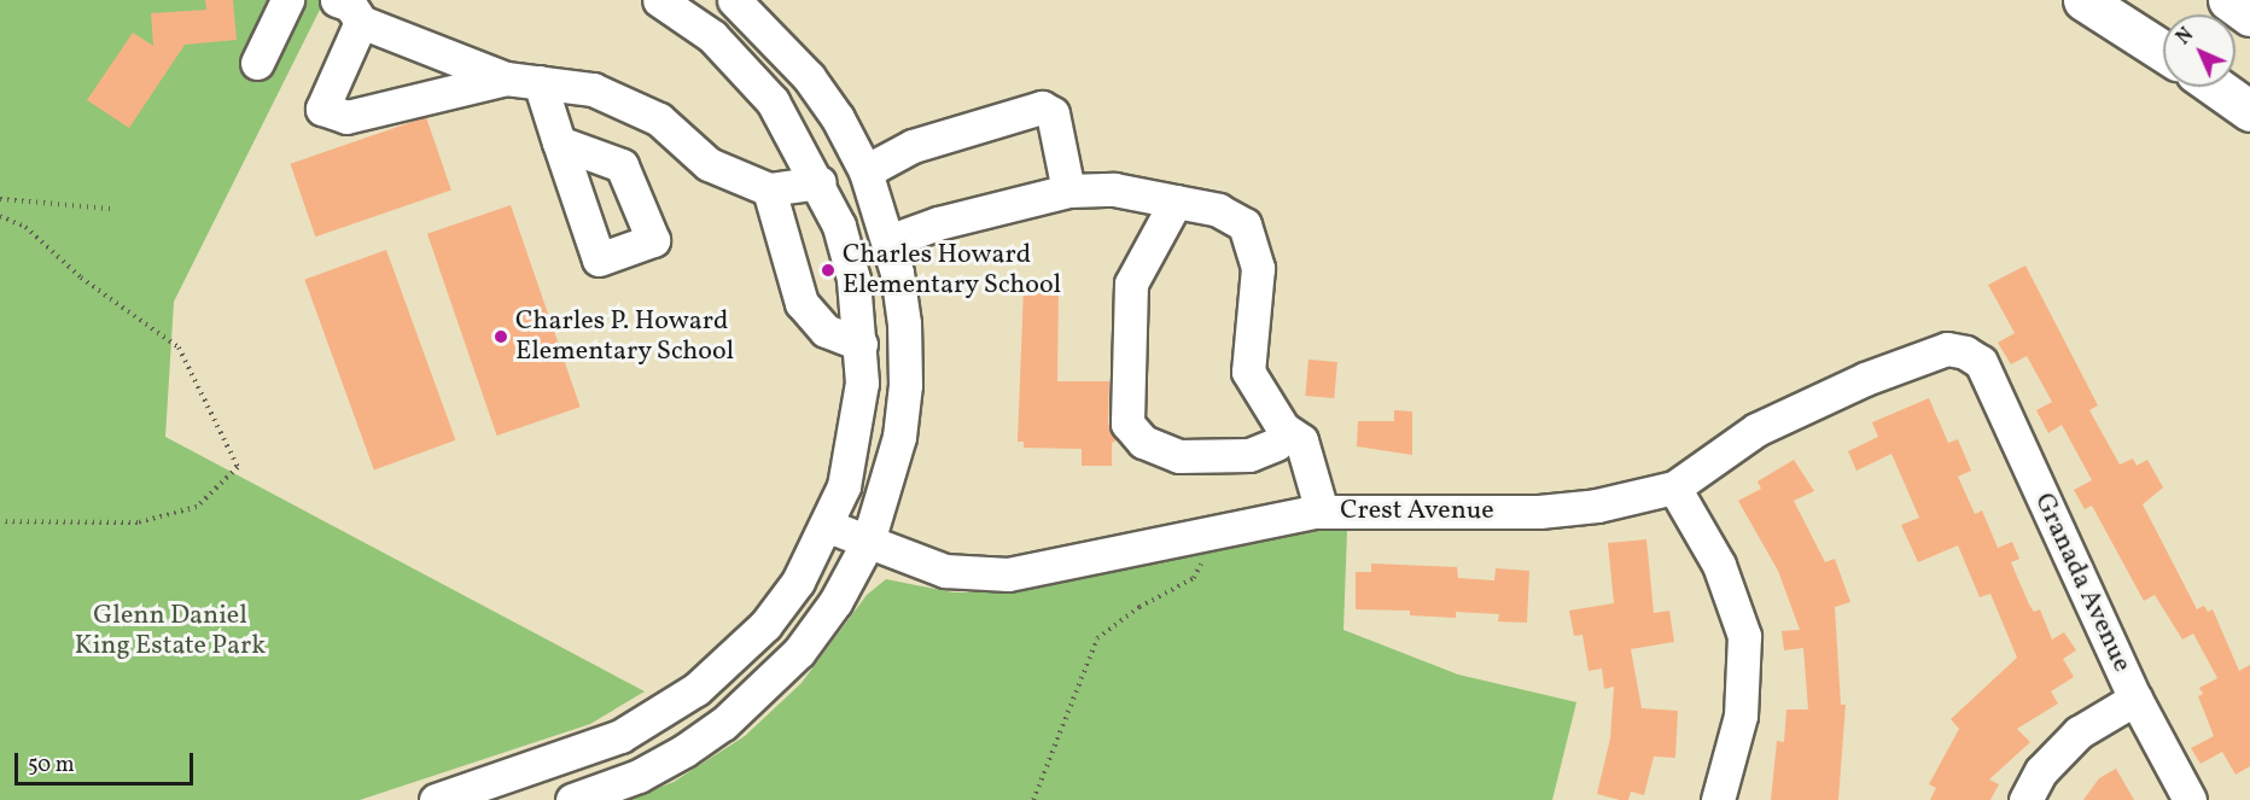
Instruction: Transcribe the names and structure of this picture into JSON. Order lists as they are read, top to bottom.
{
  "streets": {
    "street": ["Crest Avenue", "Granada Avenue"]
  },
  "crossings": [
    ["Crest Avenue", "Granada Avenue"]
  ],
  "parks": ["Glenn Daniel King Estate Park"],
  "places": ["Charles Howard Elementary School", "Charles P. Howard Elementary School"],
  "scale_bar": "50 m",
  "north": "top left"
}
